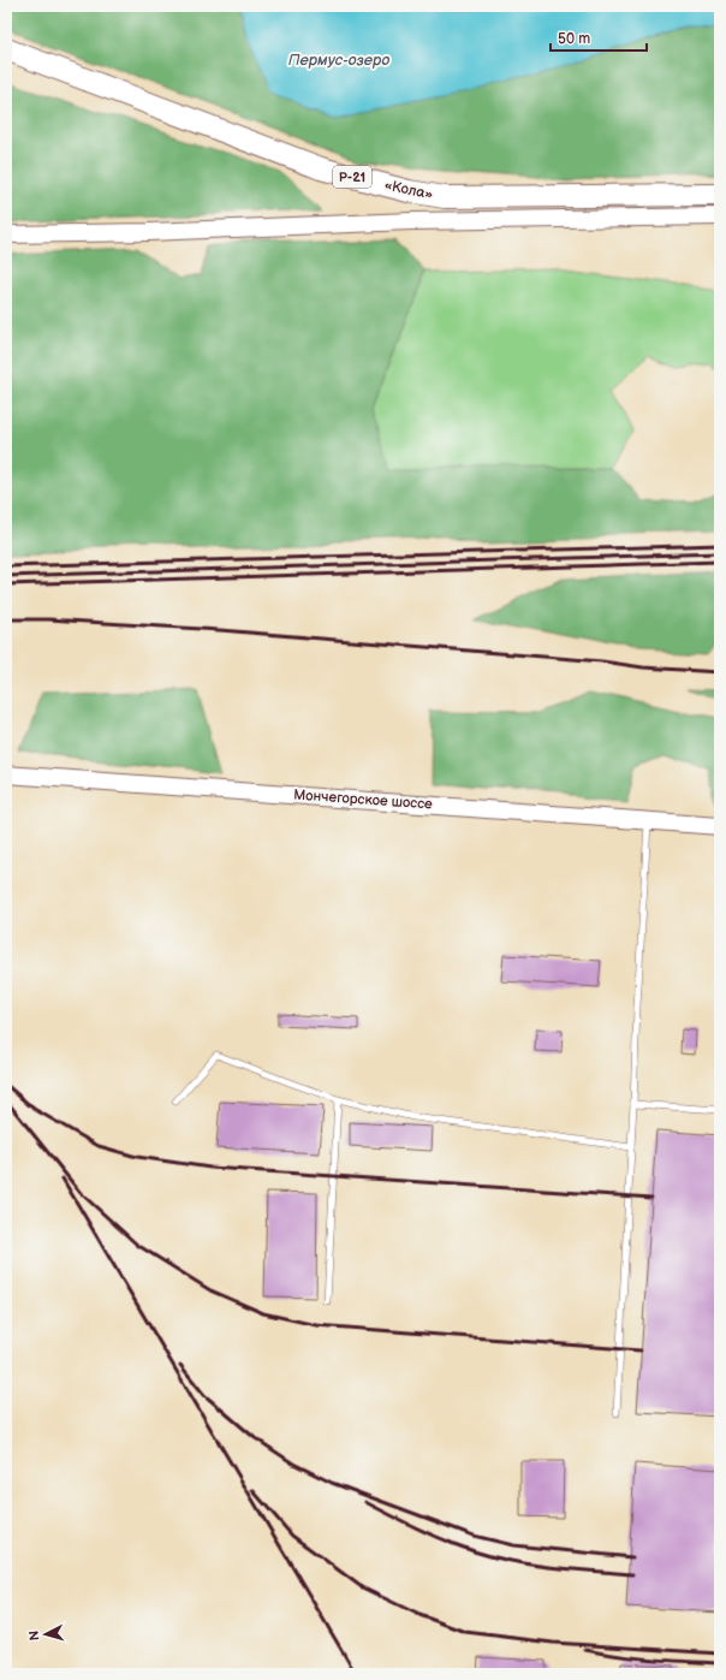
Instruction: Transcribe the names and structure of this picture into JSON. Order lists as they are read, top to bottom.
{
  "streets": {
    "highway": ["Р-21", "«Кола»"],
    "street": ["Мончегорское шоссе"]
  },
  "water": ["Пермус-озеро"],
  "scale_bar": "50 m",
  "north": "left"
}
